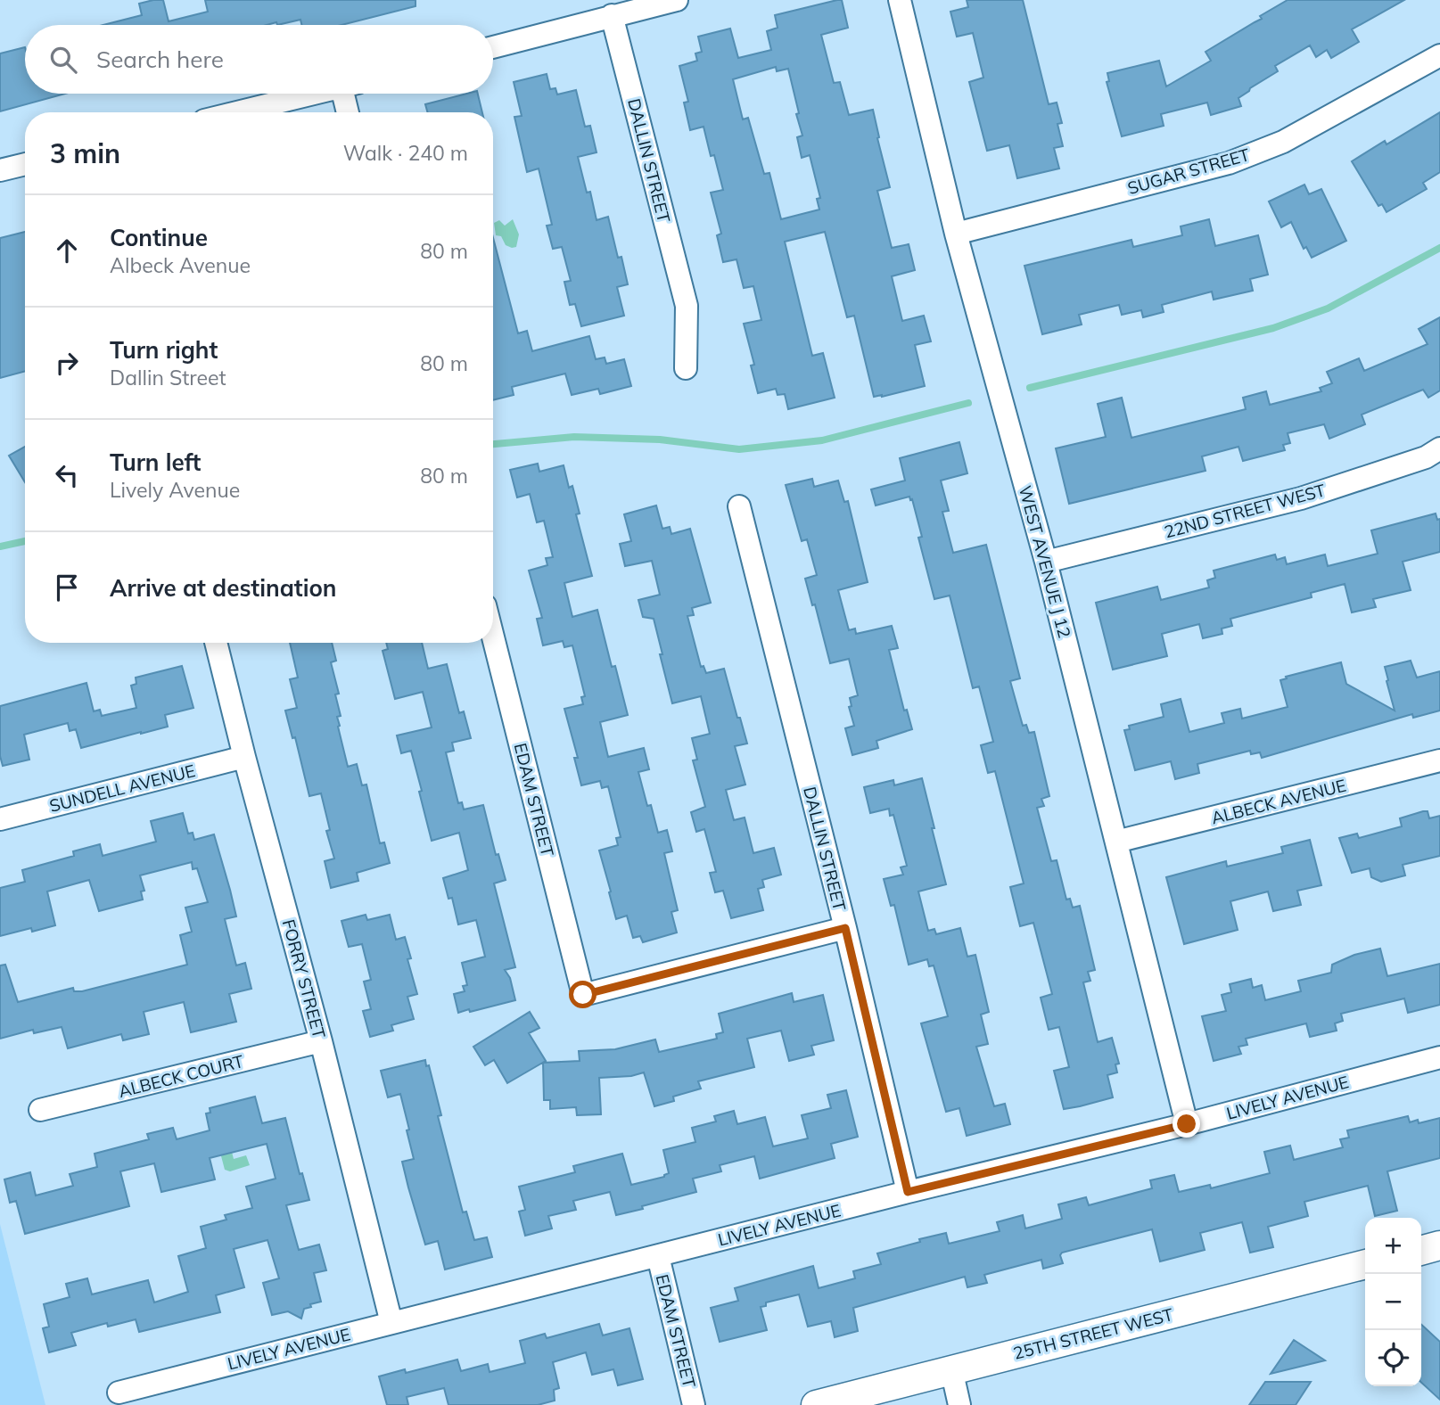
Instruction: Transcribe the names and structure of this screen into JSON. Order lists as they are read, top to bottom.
{
  "streets": {
    "street": [
      "DALLIN STREET",
      "SUGAR STREET",
      "22ND STREET WEST",
      "WEST AVENUE J 12",
      "SUNDELL AVENUE",
      "EDAM STREET",
      "ALBECK AVENUE",
      "FORRY STREET",
      "ALBECK COURT",
      "LIVELY AVENUE",
      "25TH STREET WEST"
    ]
  },
  "crossings": [
    ["DALLIN STREET", "EDAM STREET"],
    ["DALLIN STREET", "LIVELY AVENUE"],
    ["SUGAR STREET", "WEST AVENUE J 12"],
    ["22ND STREET WEST", "WEST AVENUE J 12"],
    ["WEST AVENUE J 12", "ALBECK AVENUE"],
    ["WEST AVENUE J 12", "LIVELY AVENUE"],
    ["SUNDELL AVENUE", "FORRY STREET"],
    ["EDAM STREET", "LIVELY AVENUE"],
    ["FORRY STREET", "ALBECK COURT"],
    ["FORRY STREET", "LIVELY AVENUE"]
  ],
  "page": {
    "search": "Search here",
    "heading": ["3 min", "Walk · 240 m"],
    "list": [
      ["Continue", "Albeck Avenue", "80 m"],
      ["Turn right", "Dallin Street", "80 m"],
      ["Turn left", "Lively Avenue", "80 m"],
      "Arrive at destination"
    ],
    "map_buttons": ["+", "−"]
  }
}
